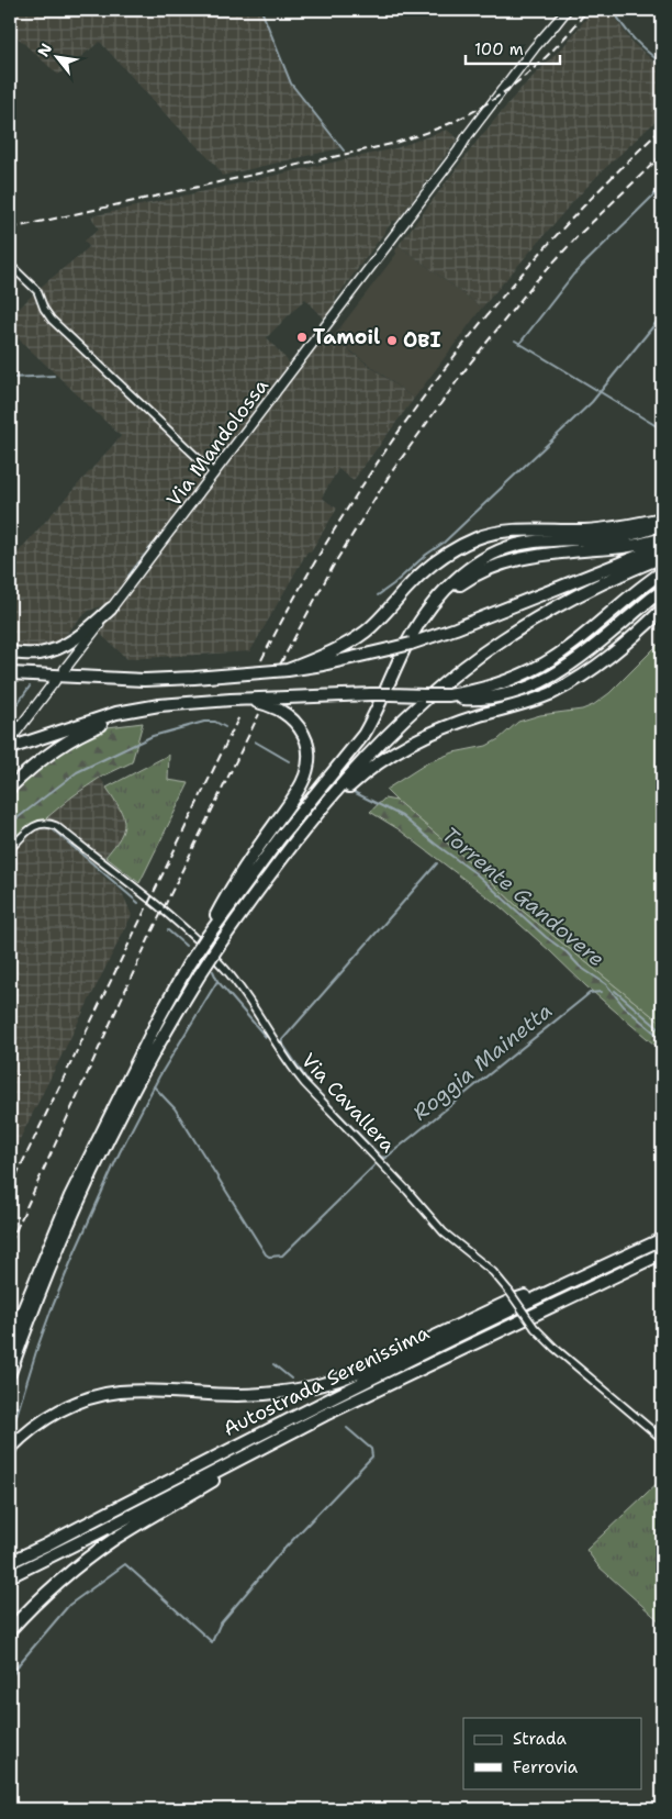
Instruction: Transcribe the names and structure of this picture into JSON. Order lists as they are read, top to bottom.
{
  "streets": {
    "highway": ["Autostrada Serenissima"],
    "main road": ["Via Mandolossa"],
    "street": ["Via Cavallera"]
  },
  "water": ["Torrente Gandovere", "Roggia Mainetta"],
  "places": ["Tamoil", "OBI"],
  "legend": ["Strada", "Ferrovia"],
  "scale_bar": "100 m",
  "north": "top left"
}
